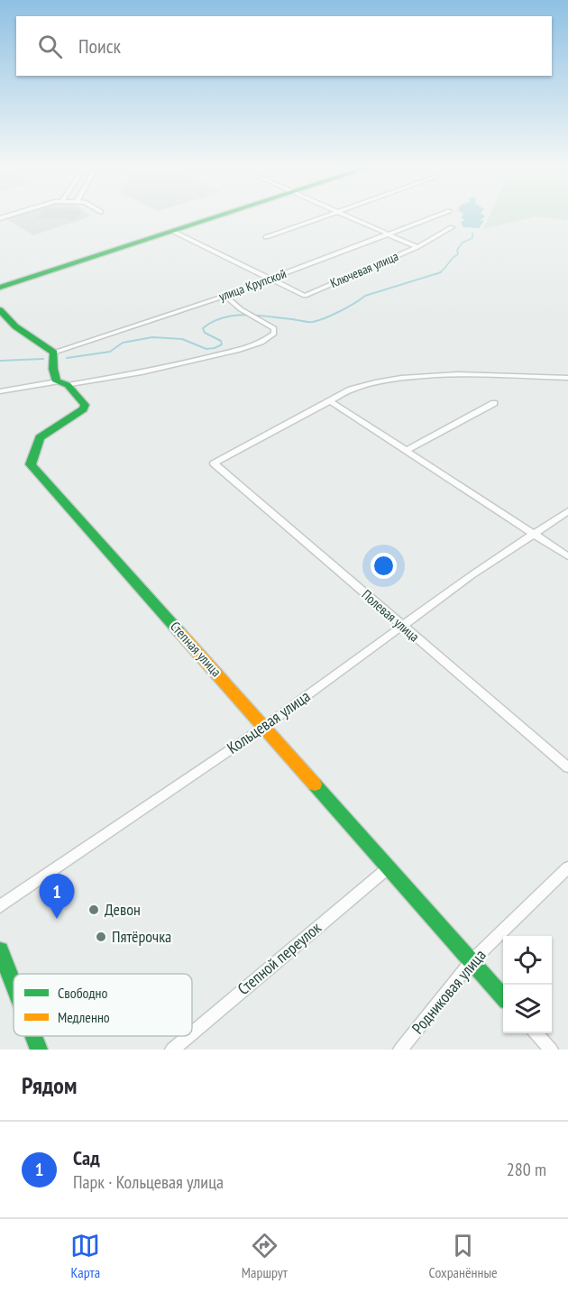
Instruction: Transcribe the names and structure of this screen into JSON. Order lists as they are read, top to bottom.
{
  "streets": {
    "street": [
      "Ключевая улица",
      "улица Крупской",
      "Полевая улица",
      "Степная улица",
      "Кольцевая улица",
      "Степной переулок",
      "Родниковая улица"
    ]
  },
  "crossings": [
    ["Ключевая улица", "улица Крупской"],
    ["Полевая улица", "Кольцевая улица"],
    ["Степная улица", "Кольцевая улица"],
    ["Степная улица", "Степной переулок"],
    ["Степная улица", "Родниковая улица"]
  ],
  "places": ["Девон", "Пятёрочка"],
  "legend": ["Свободно", "Медленно"],
  "page": {
    "search": "Поиск",
    "pins": "1",
    "heading": "Рядом",
    "list": [
      {
        "mark": "1",
        "name": "Сад",
        "note": "Парк · Кольцевая улица",
        "value": "280 m"
      }
    ],
    "nav": ["Карта", "Маршрут", "Сохранённые"]
  }
}
